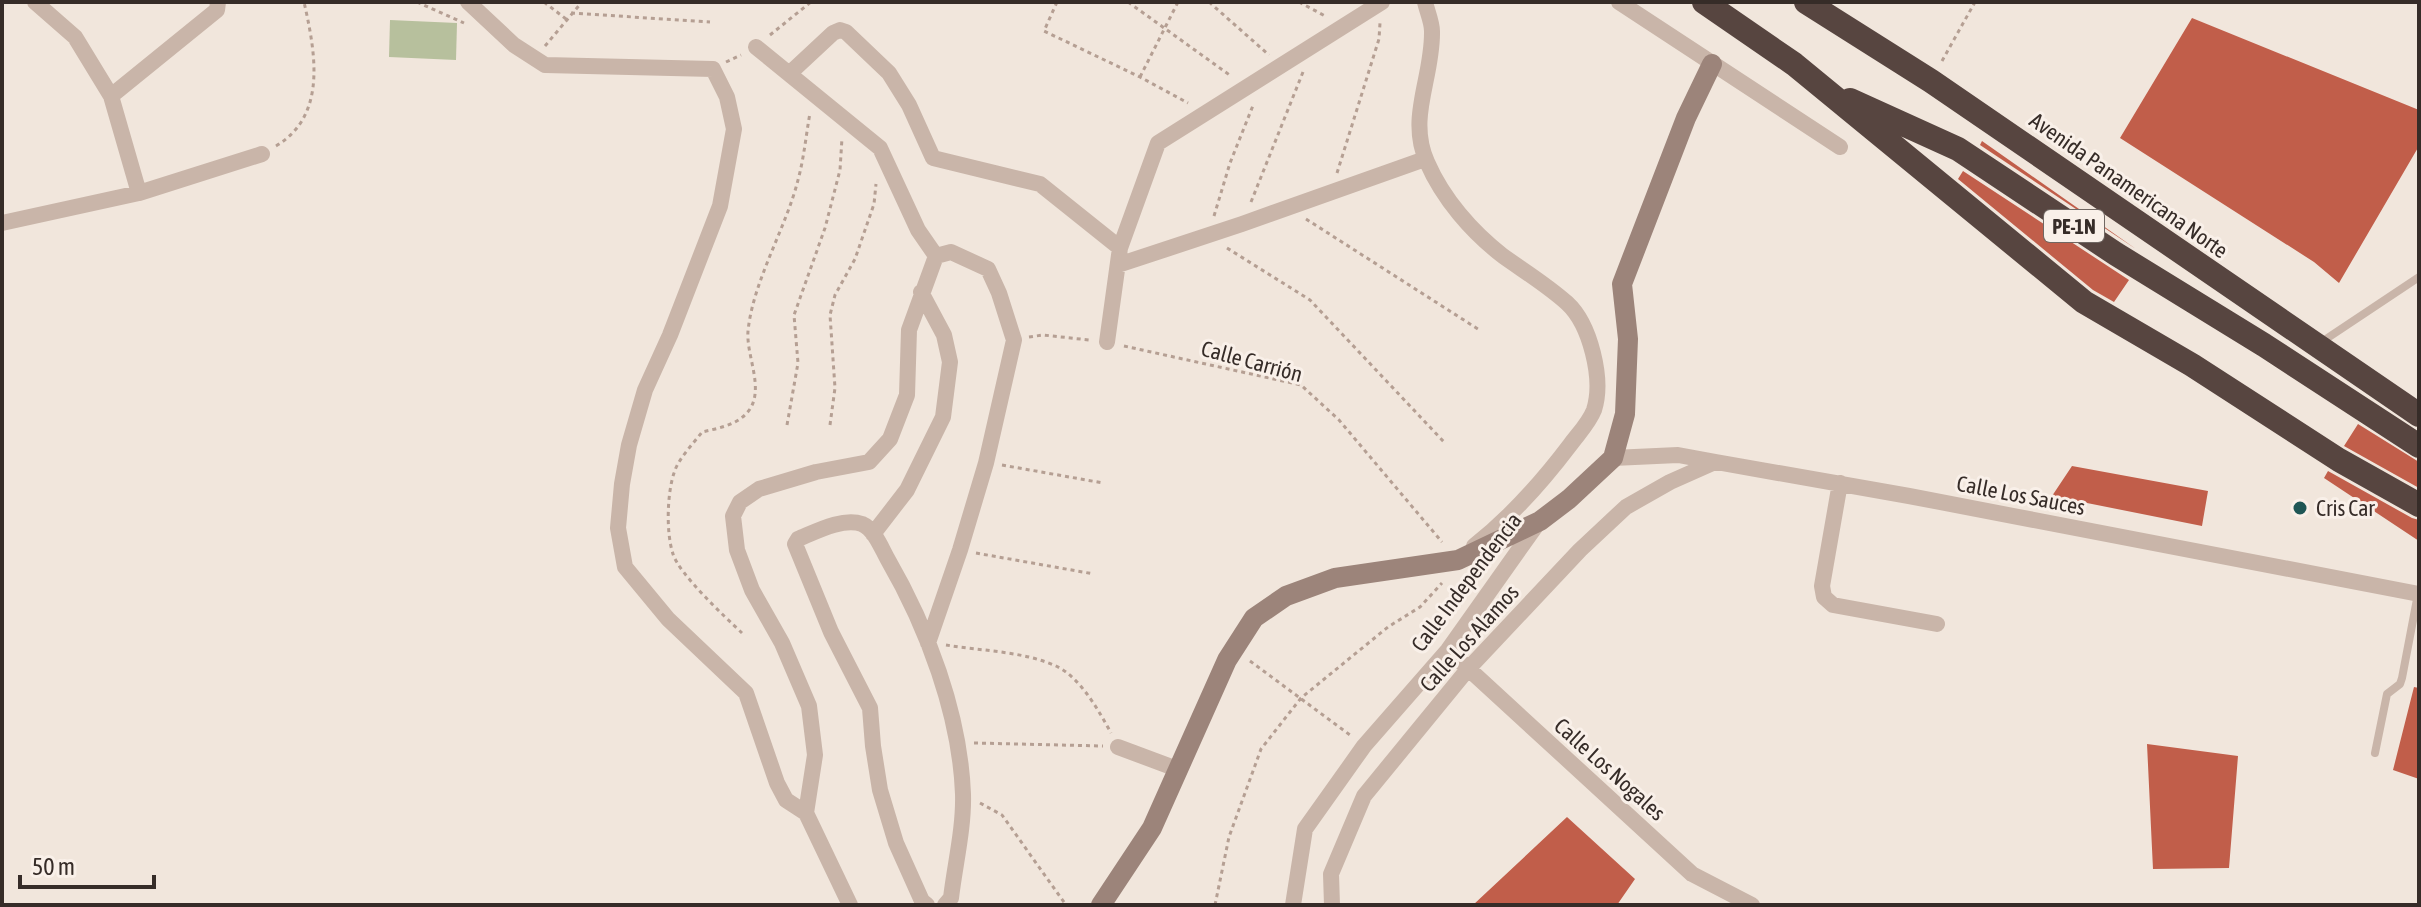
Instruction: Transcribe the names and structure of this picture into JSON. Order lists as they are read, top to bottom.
{
  "streets": {
    "highway": ["Avenida Panamericana Norte", "PE-1N"],
    "street": [
      "Calle Los Sauces",
      "Calle Independencia",
      "Calle Los Alamos",
      "Calle Los Nogales"
    ],
    "path": ["Calle Carrión"]
  },
  "crossings": [
    ["Calle Los Sauces", "Calle Independencia"],
    ["Calle Los Sauces", "Calle Los Alamos"],
    ["Calle Independencia", "Calle Los Nogales"],
    ["Calle Los Alamos", "Calle Los Nogales"]
  ],
  "places": ["Cris Car"],
  "scale_bar": "50 m"
}
